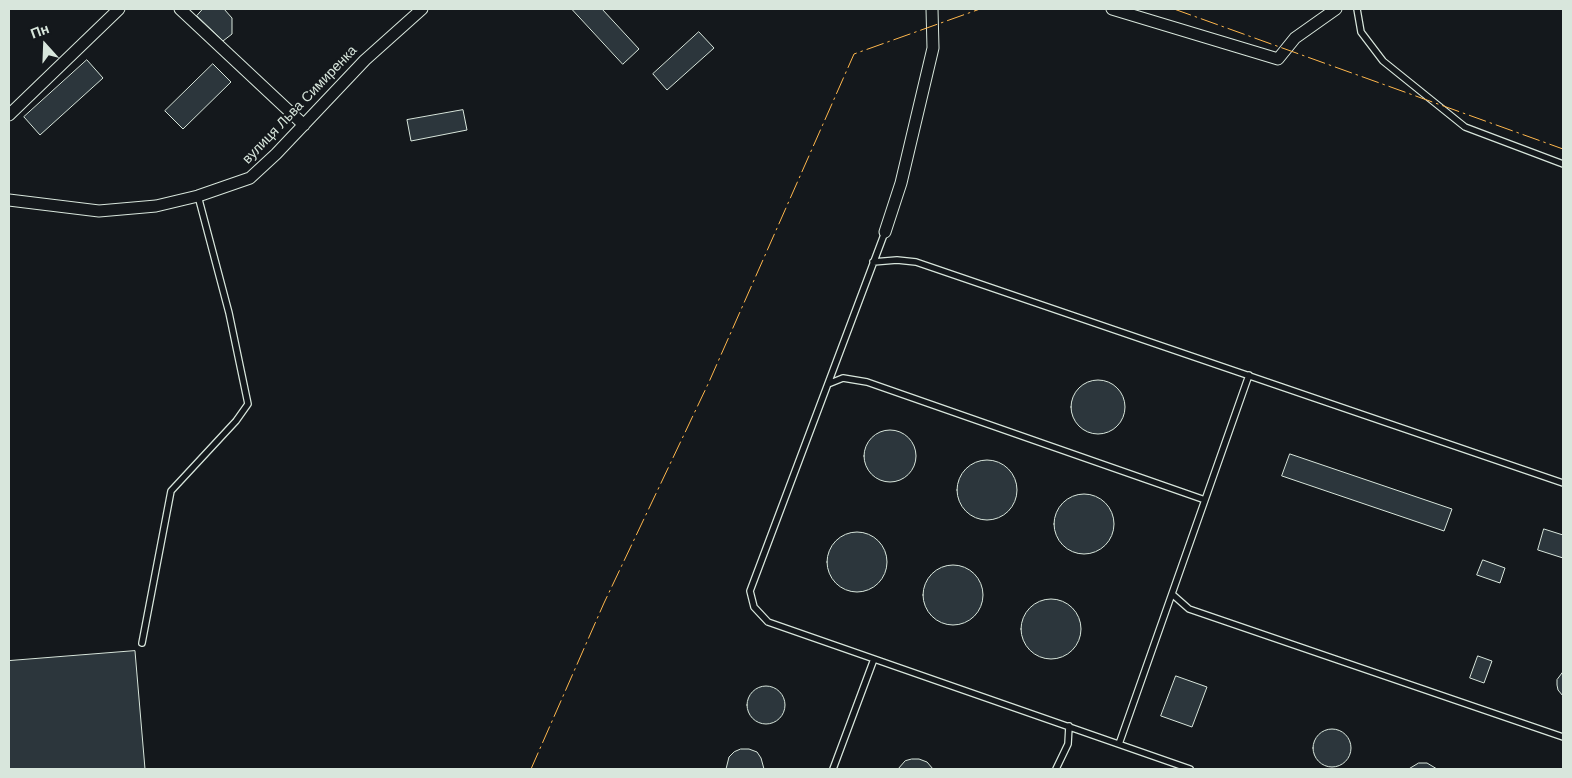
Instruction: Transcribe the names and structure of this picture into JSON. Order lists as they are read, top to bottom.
{
  "streets": {
    "street": ["вулиця Льва Симиренка"]
  },
  "north": "top"
}
